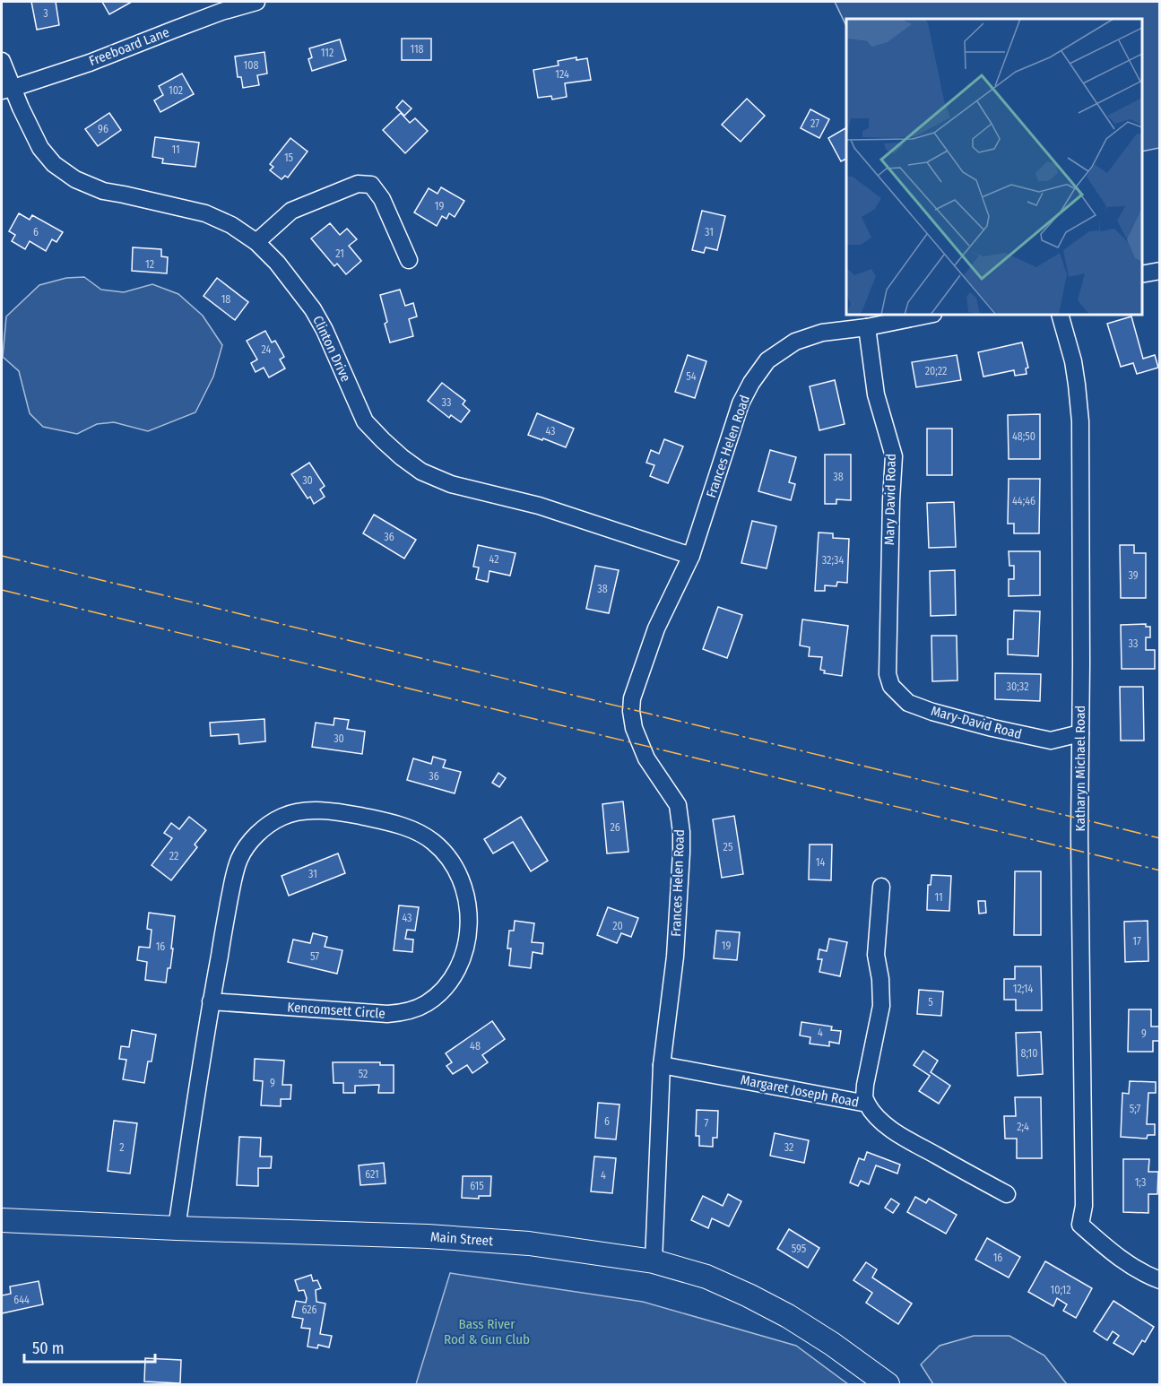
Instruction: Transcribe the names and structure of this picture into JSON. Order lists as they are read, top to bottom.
{
  "streets": {
    "main road": ["Main Street"],
    "street": [
      "Freeboard Lane",
      "Clinton Drive",
      "Frances Helen Road",
      "Mary David Road",
      "Mary-David Road",
      "Katharyn Michael Road",
      "Kencomsett Circle",
      "Margaret Joseph Road"
    ]
  },
  "crossings": [
    ["Freeboard Lane", "Clinton Drive"],
    ["Clinton Drive", "Frances Helen Road"],
    ["Frances Helen Road", "Mary David Road"],
    ["Frances Helen Road", "Margaret Joseph Road"],
    ["Frances Helen Road", "Main Street"],
    ["Mary David Road", "Mary-David Road"],
    ["Mary-David Road", "Katharyn Michael Road"],
    ["Kencomsett Circle", "Main Street"]
  ],
  "parks": ["Bass River Rod & Gun Club"],
  "house_numbers": [
    "3",
    "118",
    "112",
    "108",
    "124",
    "102",
    "27",
    "96",
    "11",
    "15",
    "19",
    "6",
    "31",
    "21",
    "12",
    "18",
    "24",
    "20;22",
    "54",
    "33",
    "43",
    "48;50",
    "38",
    "30",
    "44;46",
    "36",
    "42",
    "32;34",
    "39",
    "38",
    "33",
    "30;32",
    "30",
    "36",
    "26",
    "25",
    "22",
    "14",
    "31",
    "11",
    "43",
    "20",
    "17",
    "19",
    "16",
    "57",
    "12;14",
    "5",
    "4",
    "9",
    "48",
    "8;10",
    "52",
    "9",
    "5;7",
    "6",
    "7",
    "2;4",
    "2",
    "32",
    "621",
    "4",
    "1;3",
    "615",
    "595",
    "16",
    "10;12",
    "644",
    "626"
  ],
  "scale_bar": "50 m"
}
